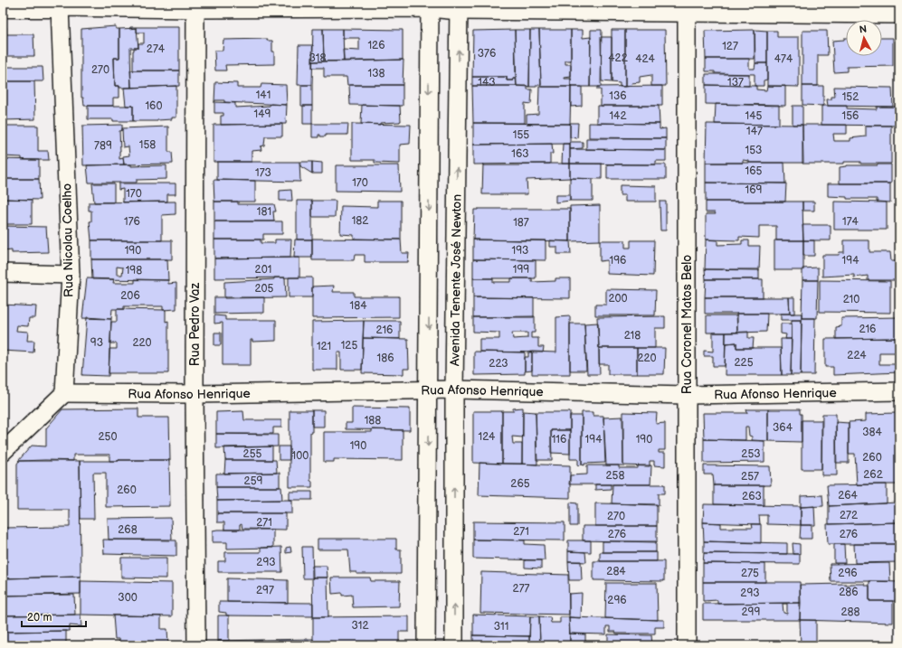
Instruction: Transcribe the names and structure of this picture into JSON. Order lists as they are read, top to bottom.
{
  "streets": {
    "street": [
      "Rua Nicolau Coelho",
      "Avenida Tenente José Newton",
      "Rua Pedro Vaz",
      "Rua Coronel Matos Belo",
      "Rua Afonso Henrique"
    ]
  },
  "crossings": [
    ["Rua Nicolau Coelho", "Rua Afonso Henrique"],
    ["Avenida Tenente José Newton", "Rua Afonso Henrique"],
    ["Rua Pedro Vaz", "Rua Afonso Henrique"],
    ["Rua Coronel Matos Belo", "Rua Afonso Henrique"]
  ],
  "house_numbers": [
    "126",
    "127",
    "274",
    "376",
    "318",
    "422",
    "424",
    "474",
    "270",
    "138",
    "143",
    "137",
    "141",
    "136",
    "152",
    "160",
    "149",
    "142",
    "145",
    "156",
    "147",
    "155",
    "158",
    "789",
    "153",
    "163",
    "165",
    "173",
    "170",
    "169",
    "170",
    "181",
    "182",
    "176",
    "174",
    "187",
    "190",
    "193",
    "196",
    "194",
    "201",
    "199",
    "198",
    "205",
    "206",
    "200",
    "210",
    "184",
    "216",
    "216",
    "218",
    "93",
    "220",
    "125",
    "121",
    "224",
    "186",
    "220",
    "225",
    "223",
    "188",
    "364",
    "384",
    "250",
    "124",
    "116",
    "194",
    "190",
    "190",
    "255",
    "253",
    "100",
    "260",
    "262",
    "258",
    "257",
    "259",
    "265",
    "260",
    "264",
    "263",
    "272",
    "270",
    "271",
    "268",
    "271",
    "276",
    "276",
    "293",
    "284",
    "275",
    "296",
    "277",
    "297",
    "286",
    "293",
    "300",
    "296",
    "299",
    "288",
    "312",
    "311"
  ],
  "scale_bar": "20 m",
  "north": "top"
}
